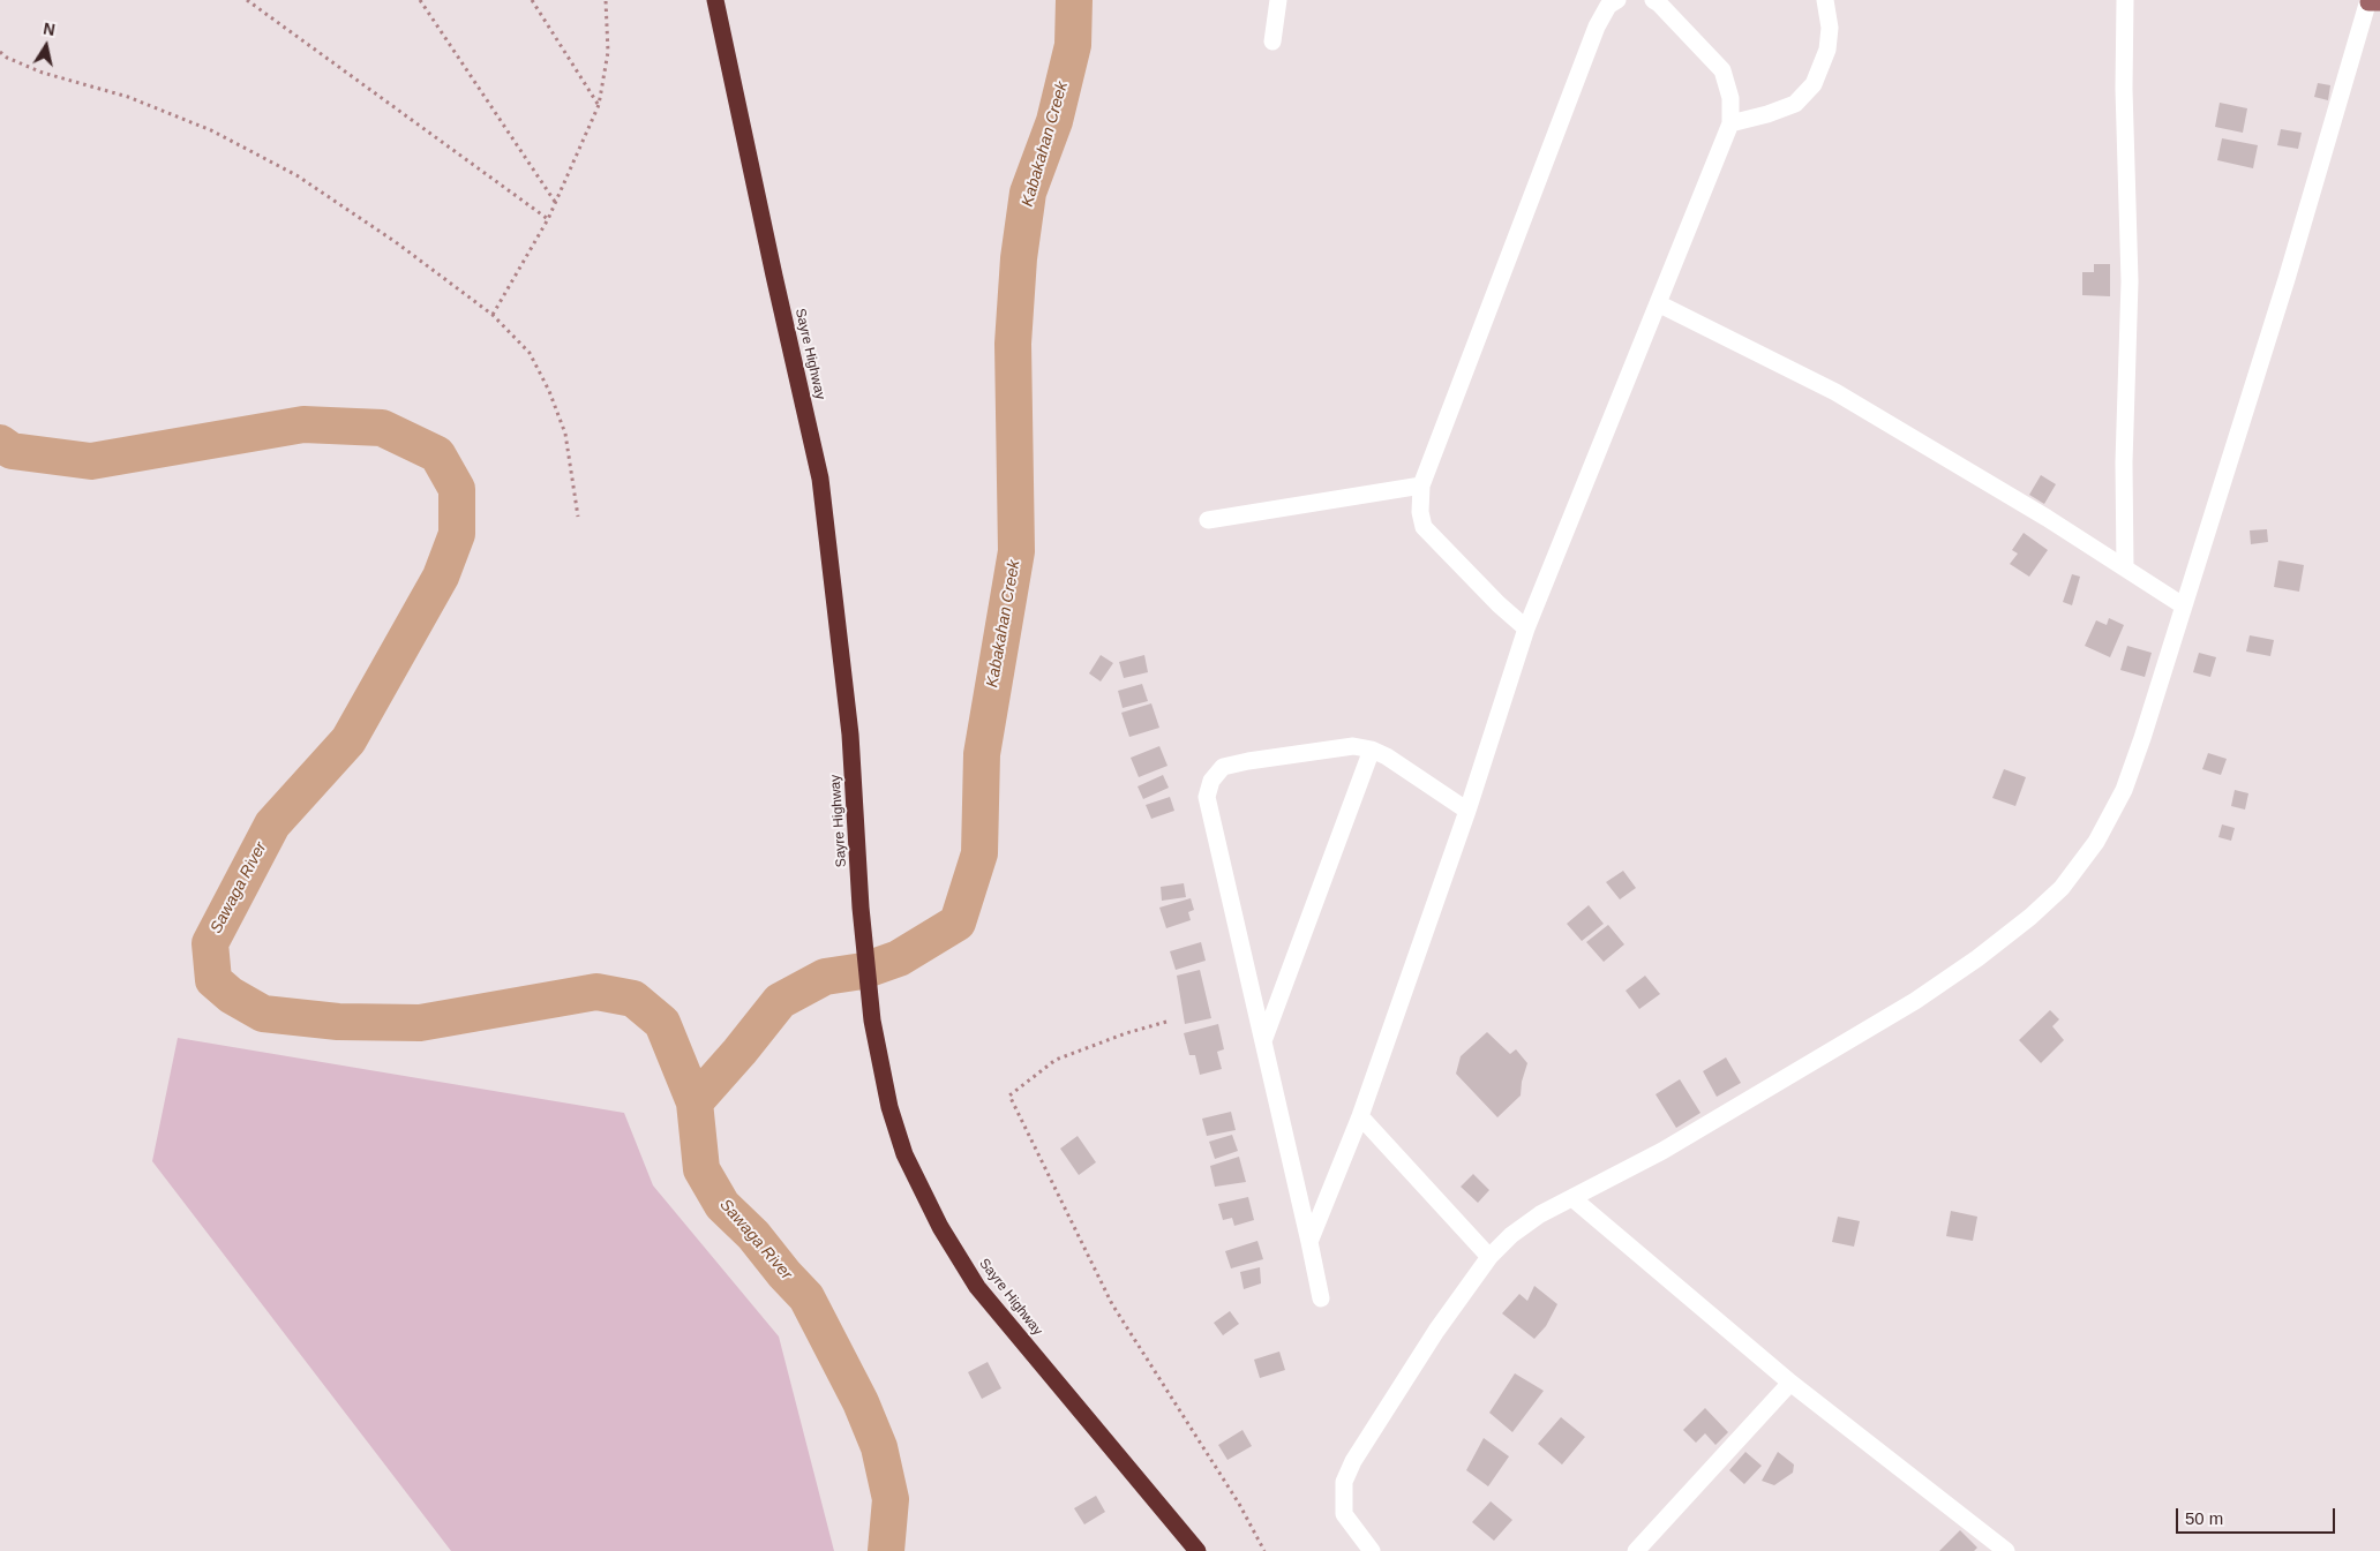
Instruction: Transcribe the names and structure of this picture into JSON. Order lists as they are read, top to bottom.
{
  "streets": {
    "highway": ["Sayre Highway"]
  },
  "water": ["Kabakahan Creek", "Sawaga River"],
  "scale_bar": "50 m",
  "north": "top"
}
